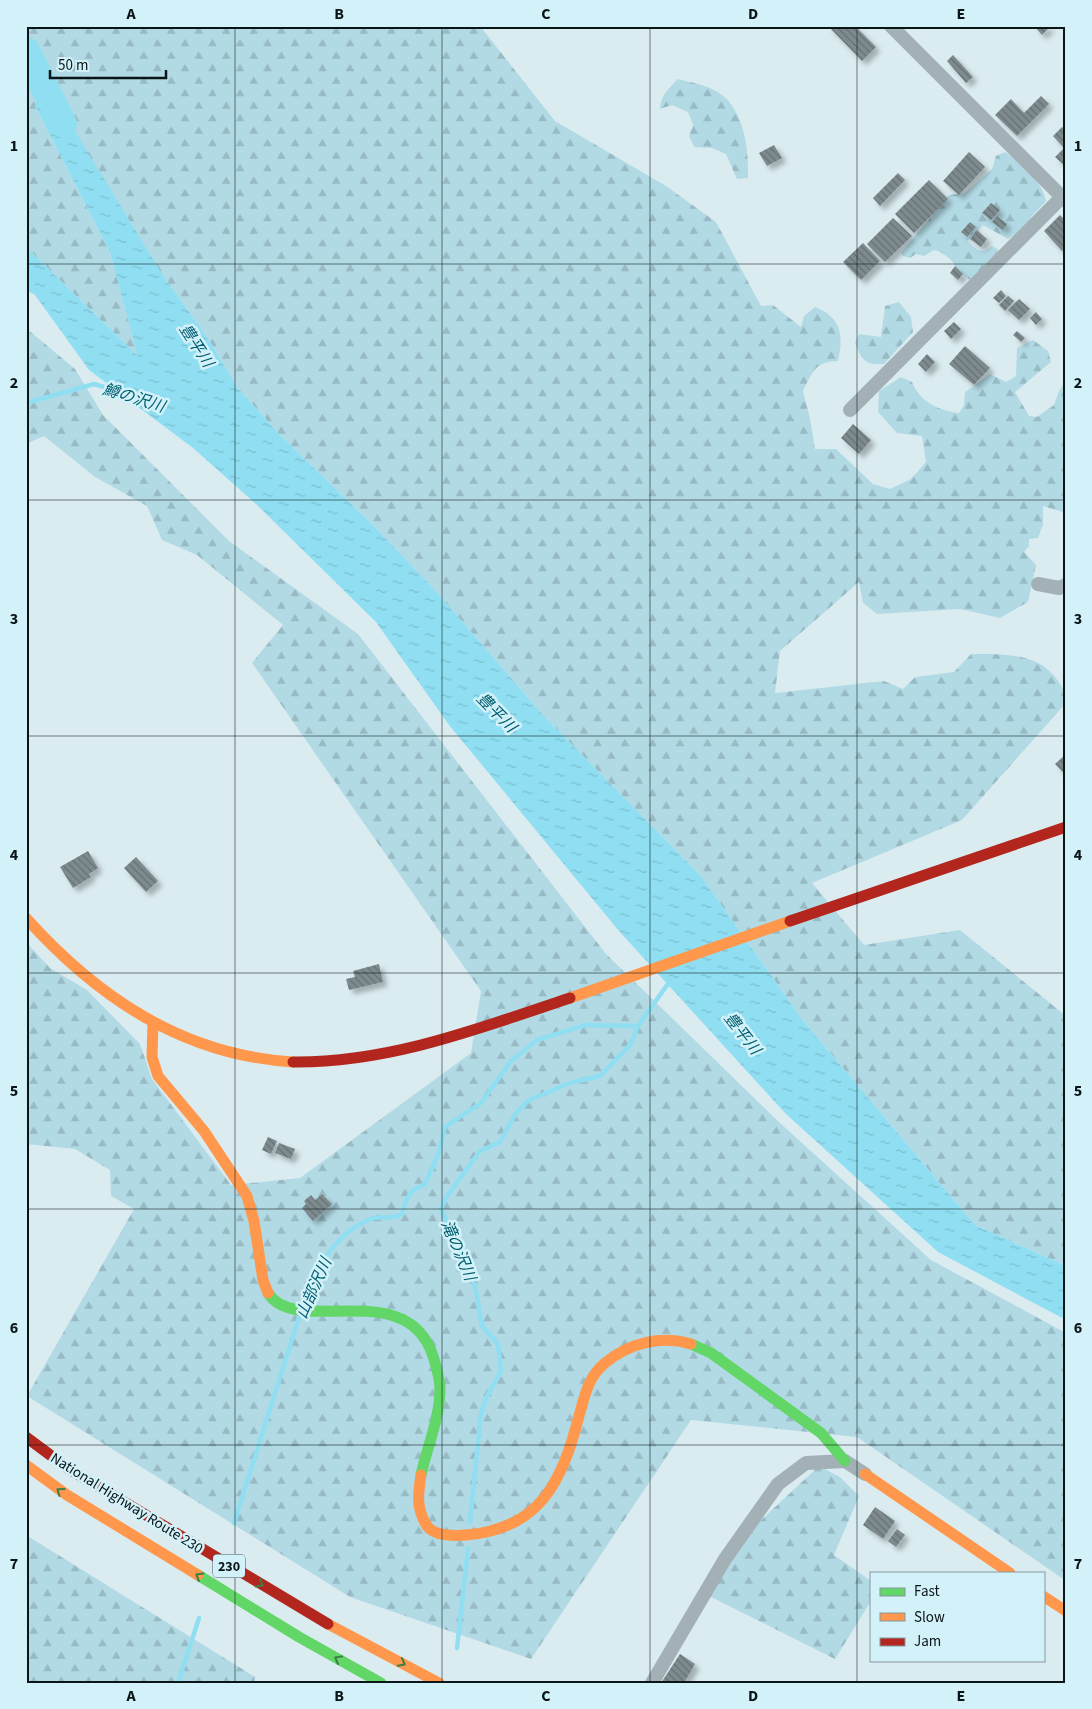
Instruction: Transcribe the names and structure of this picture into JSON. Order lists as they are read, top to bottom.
{
  "streets": {
    "main road": ["National Highway Route 230", "230"]
  },
  "water": [
    "豊平川",
    "鱒の沢川",
    "滝の沢川",
    "山部沢川"
  ],
  "legend": ["Fast", "Slow", "Jam"],
  "scale_bar": "50 m",
  "grid": {
    "columns": [
      "A",
      "B",
      "C",
      "D",
      "E"
    ],
    "rows": [
      "1",
      "2",
      "3",
      "4",
      "5",
      "6",
      "7"
    ]
  }
}
